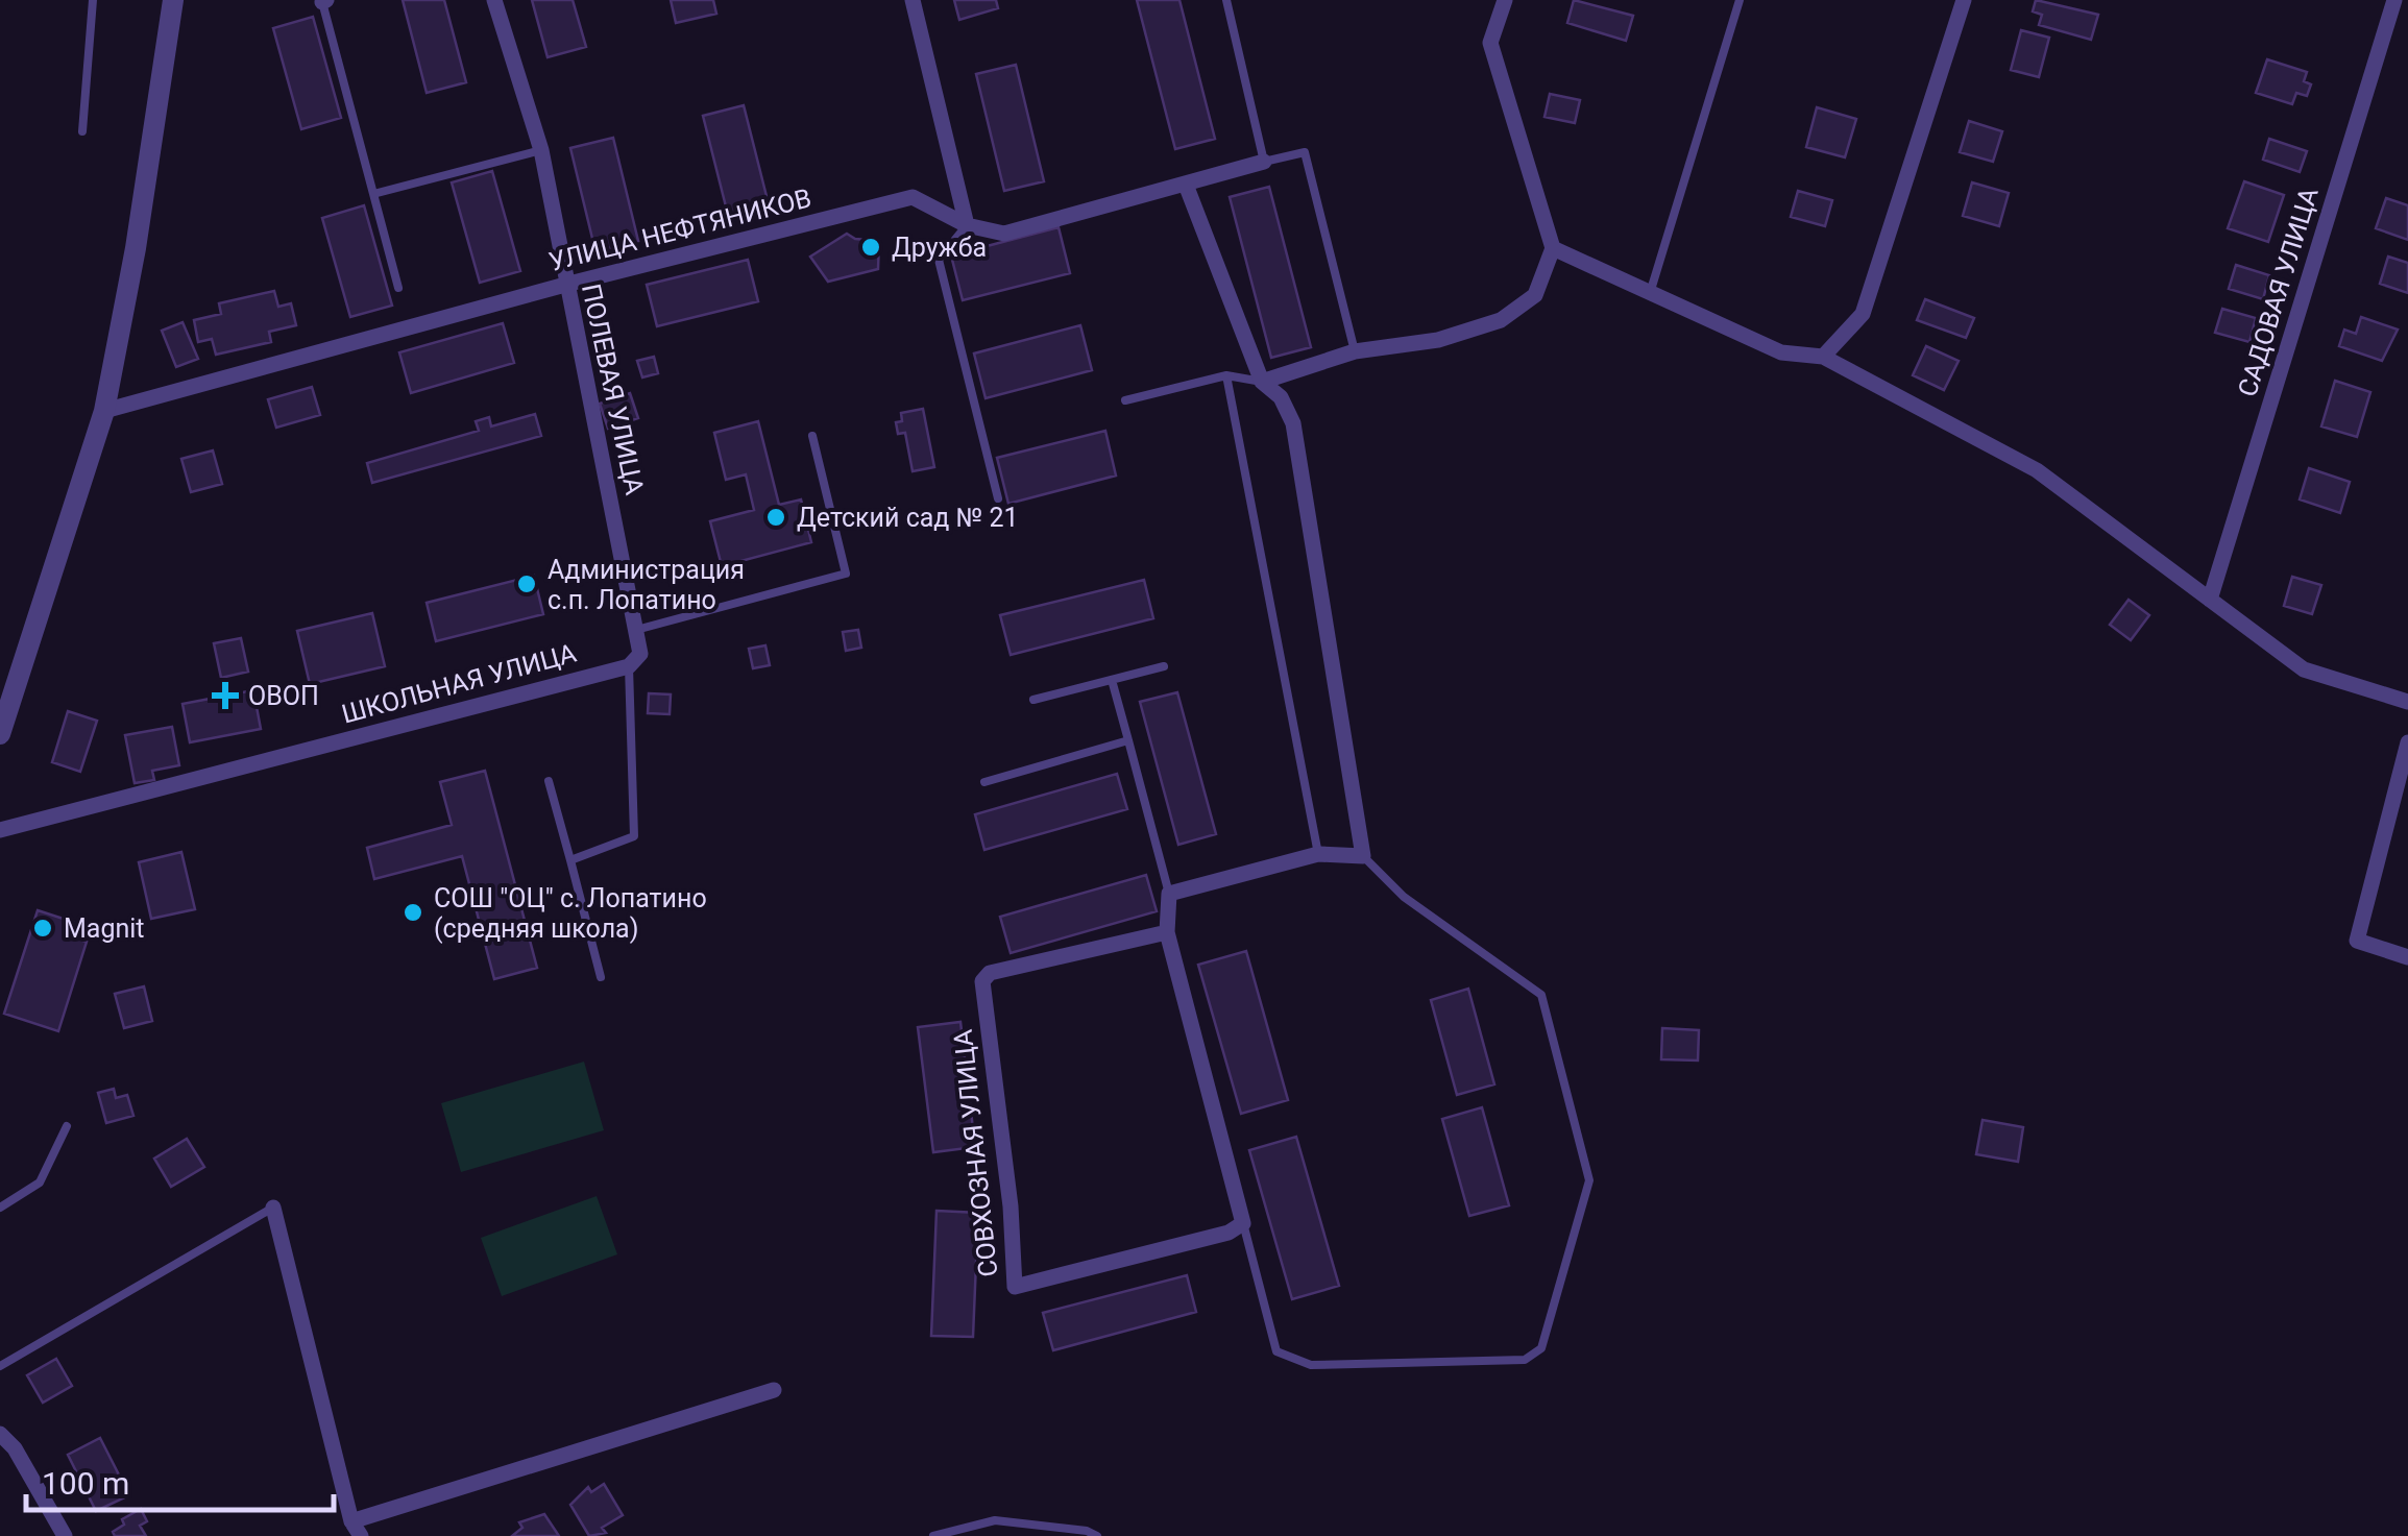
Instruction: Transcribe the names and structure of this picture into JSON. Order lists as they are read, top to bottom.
{
  "streets": {
    "street": [
      "УЛИЦА НЕФТЯНИКОВ",
      "САДОВАЯ УЛИЦА",
      "ПОЛЕВАЯ УЛИЦА",
      "ШКОЛЬНАЯ УЛИЦА",
      "СОВХОЗНАЯ УЛИЦА"
    ]
  },
  "crossings": [
    ["УЛИЦА НЕФТЯНИКОВ", "ПОЛЕВАЯ УЛИЦА"],
    ["ПОЛЕВАЯ УЛИЦА", "ШКОЛЬНАЯ УЛИЦА"]
  ],
  "places": {
    "other": [
      "Дружба",
      "Детский сад № 21",
      "Администрация с.п. Лопатино",
      "СОШ \"ОЦ\" с. Лопатино (средняя школа)",
      "Magnit"
    ],
    "health": ["ОВОП"]
  },
  "scale_bar": "100 m"
}
